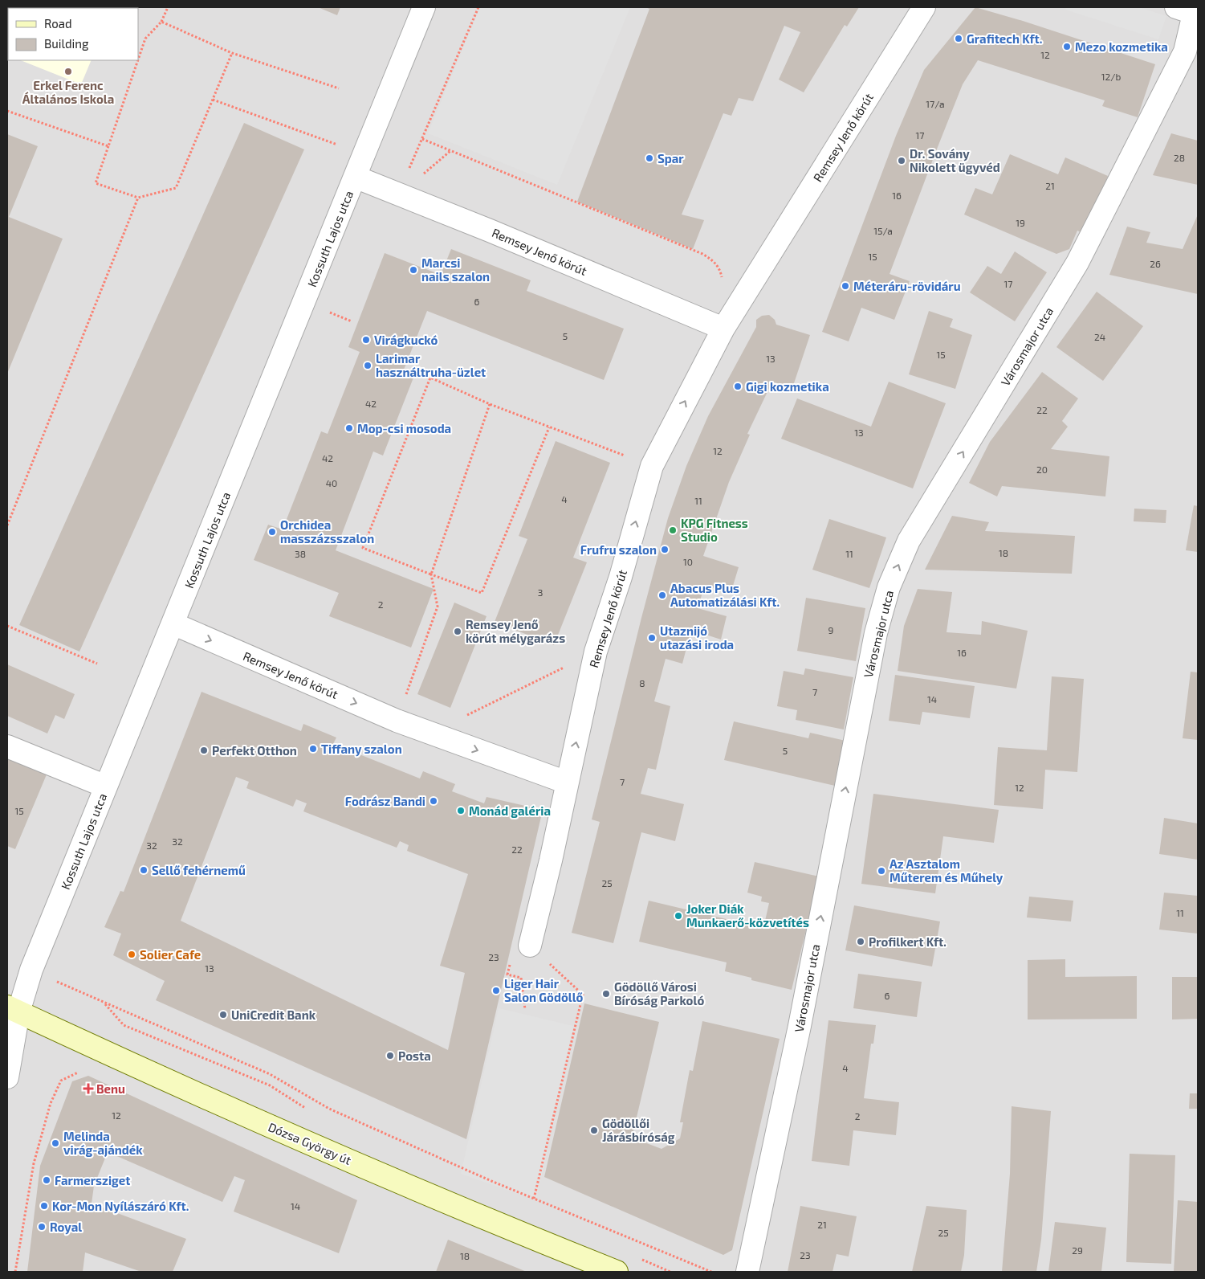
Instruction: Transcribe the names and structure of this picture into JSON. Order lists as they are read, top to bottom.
{
  "streets": {
    "main road": ["Dózsa György út"],
    "street": ["Remsey Jenő körút", "Kossuth Lajos utca", "Városmajor utca"]
  },
  "crossings": [
    ["Remsey Jenő körút", "Kossuth Lajos utca"],
    ["Kossuth Lajos utca", "Dózsa György út"]
  ],
  "one_way": ["Városmajor utca"],
  "places": {
    "other": [
      "Grafitech Kft.",
      "Mezo kozmetika",
      "Erkel Ferenc Általános Iskola",
      "Spar",
      "Dr. Sovány Nikolett ügyvéd",
      "Marcsi nails szalon",
      "Méteráru-rövidáru",
      "Virágkuckó",
      "Larimar használtruha-üzlet",
      "Gigi kozmetika",
      "Mop-csi mosoda",
      "KPG Fitness Studio",
      "Orchidea masszázsszalon",
      "Frufru szalon",
      "Abacus Plus Automatizálási Kft.",
      "Remsey Jenő körút mélygarázs",
      "Utaznijó utazási iroda",
      "Tiffany szalon",
      "Perfekt Otthon",
      "Fodrász Bandi",
      "Monád galéria",
      "Sellő fehérnemű",
      "Az Asztalom Műterem és Műhely",
      "Joker Diák Munkaerő-közvetítés",
      "Profilkert Kft.",
      "Solier Cafe",
      "Liger Hair Salon Gödöllő",
      "Gödöllő Városi Bíróság Parkoló",
      "UniCredit Bank",
      "Posta",
      "Gödöllői Járásbíróság",
      "Melinda virág-ajándék",
      "Farmersziget",
      "Kor-Mon Nyílászáró Kft.",
      "Royal"
    ],
    "health": ["Benu"]
  },
  "house_numbers": [
    "12",
    "12/b",
    "17/a",
    "17",
    "28",
    "21",
    "16",
    "19",
    "15/a",
    "15",
    "26",
    "17",
    "6",
    "5",
    "24",
    "15",
    "13",
    "42",
    "22",
    "13",
    "12",
    "42",
    "20",
    "40",
    "4",
    "11",
    "18",
    "38",
    "11",
    "10",
    "3",
    "2",
    "9",
    "16",
    "8",
    "7",
    "14",
    "5",
    "7",
    "12",
    "15",
    "32",
    "32",
    "22",
    "25",
    "11",
    "23",
    "13",
    "6",
    "4",
    "12",
    "2",
    "14",
    "21",
    "25",
    "29",
    "23",
    "18"
  ],
  "legend": ["Road", "Building"]
}
